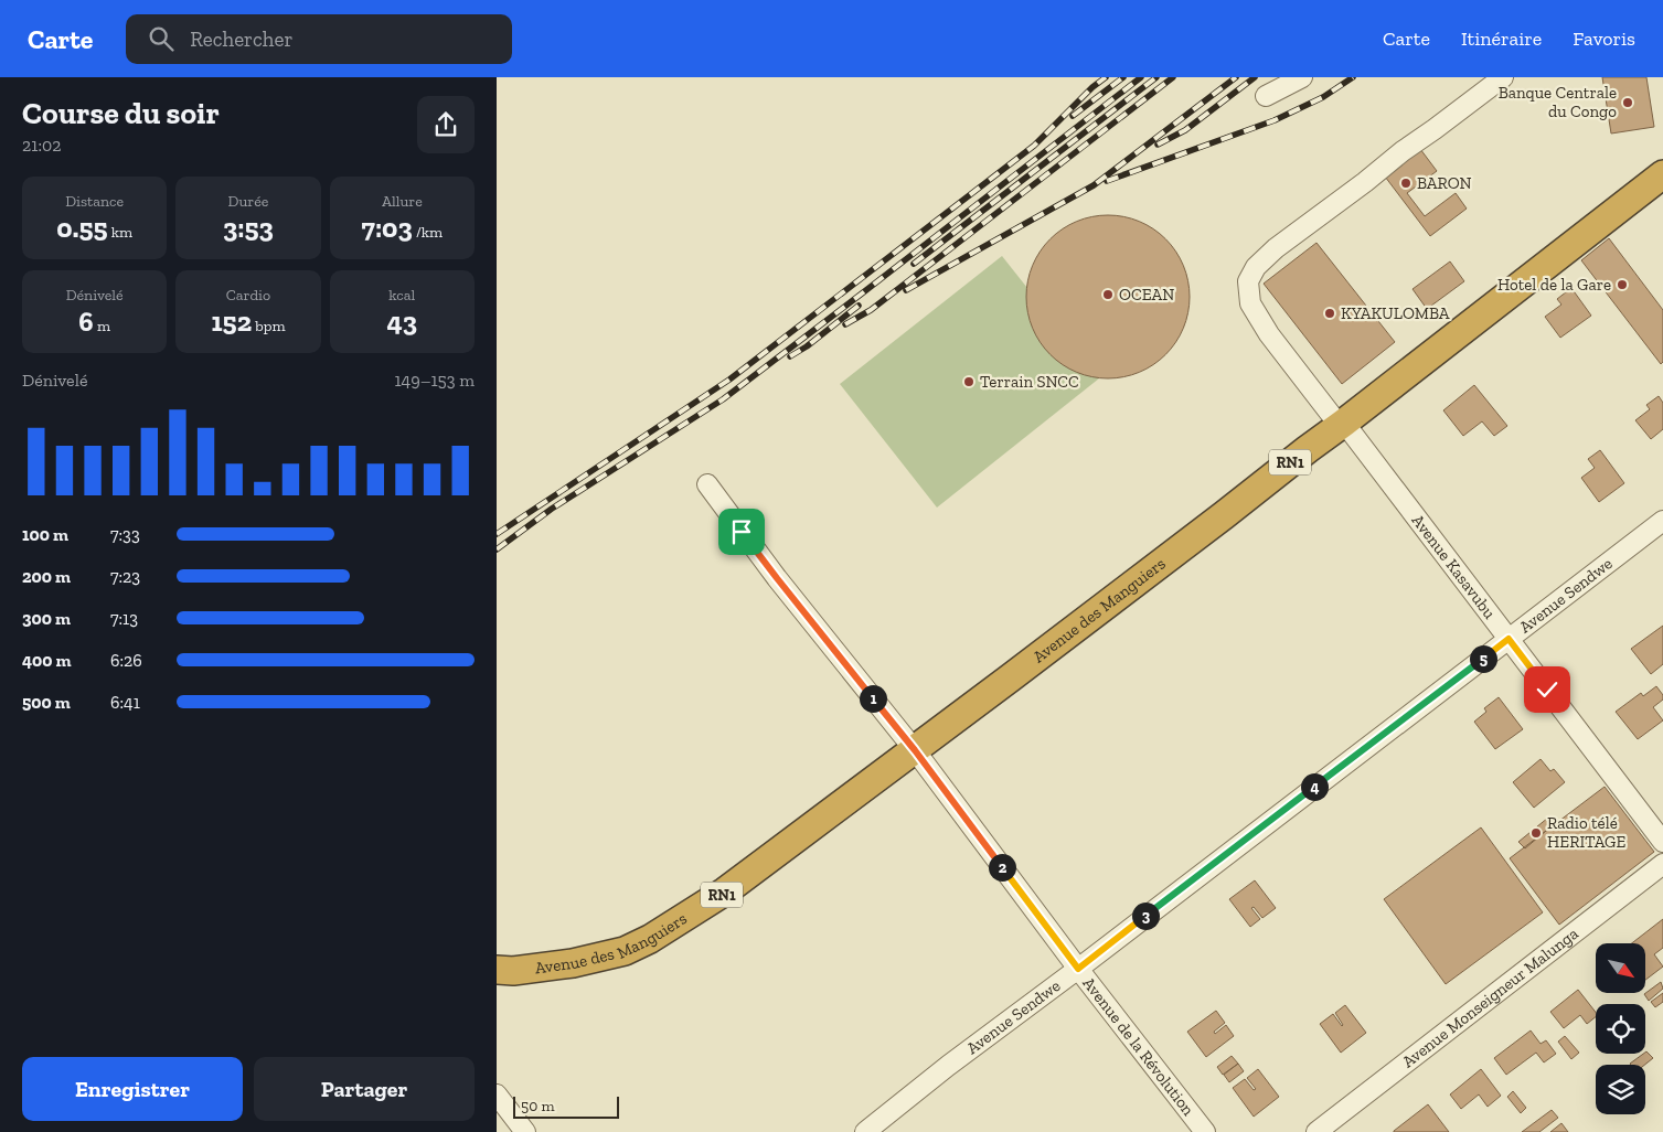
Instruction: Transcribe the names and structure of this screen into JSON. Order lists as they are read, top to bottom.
{
  "streets": {
    "highway": ["RN1", "Avenue des Manguiers"],
    "street": [
      "Avenue Kasavubu",
      "Avenue Sendwe",
      "Avenue Monseigneur Malunga",
      "Avenue de la Révolution"
    ]
  },
  "crossings": [
    ["Avenue Kasavubu", "Avenue Sendwe"],
    ["Avenue Kasavubu", "Avenue des Manguiers"],
    ["Avenue Sendwe", "Avenue de la Révolution"],
    ["Avenue des Manguiers", "Avenue de la Révolution"]
  ],
  "places": [
    "Banque Centrale du Congo",
    "BARON",
    "Hotel de la Gare",
    "OCEAN",
    "KYAKULOMBA",
    "Terrain SNCC",
    "Radio télé HERITAGE"
  ],
  "scale_bar": "50 m",
  "north": "bottom right",
  "page": {
    "header": "Carte",
    "search": "Rechercher",
    "nav": ["Carte", "Itinéraire", "Favoris"],
    "heading": ["Course du soir", "21:02"],
    "stats": [
      ["Distance", "0.55 km"],
      ["Durée", "3:53"],
      ["Allure", "7:03 /km"],
      ["Dénivelé", "6 m"],
      ["Cardio", "152 bpm"],
      ["kcal", "43"]
    ],
    "chart": ["Dénivelé", "149–153 m"],
    "list": [
      {
        "name": "100 m",
        "note": "7:33"
      },
      {
        "name": "200 m",
        "note": "7:23"
      },
      {
        "name": "300 m",
        "note": "7:13"
      },
      {
        "name": "400 m",
        "note": "6:26"
      },
      {
        "name": "500 m",
        "note": "6:41"
      }
    ],
    "pins": [
      "5",
      "1",
      "4",
      "2",
      "3"
    ],
    "buttons": ["Enregistrer", "Partager"],
    "scale": "50 m"
  }
}
